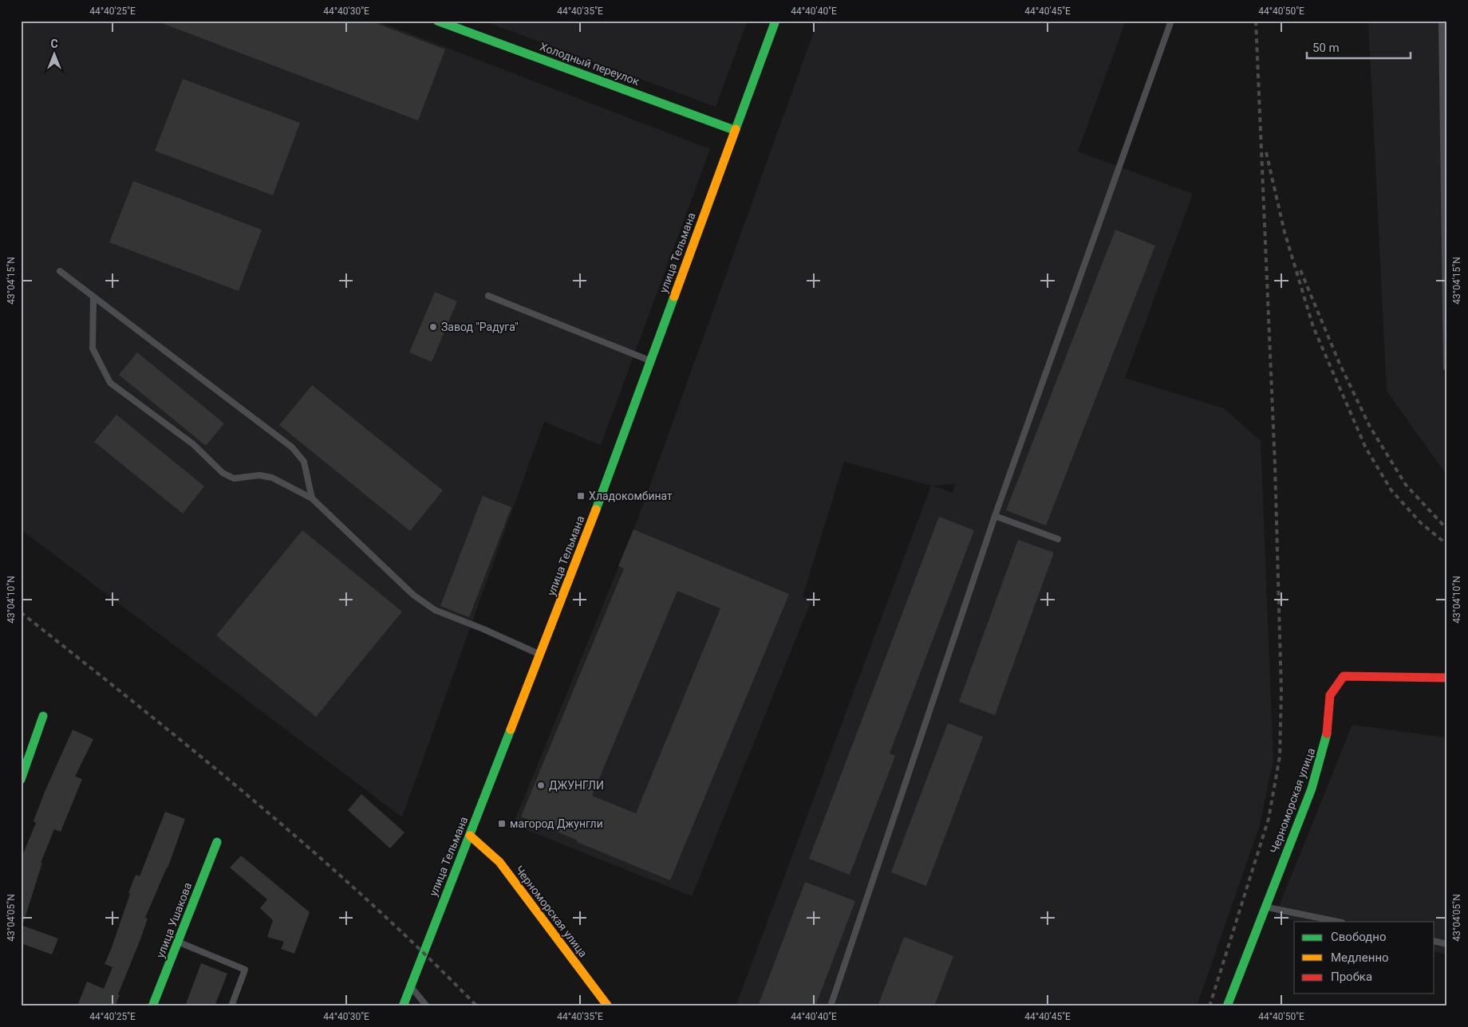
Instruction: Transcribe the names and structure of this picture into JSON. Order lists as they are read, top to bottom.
{
  "streets": {
    "street": [
      "Холодный переулок",
      "улица Тельмана",
      "Черноморская улица",
      "улица Ушакова"
    ]
  },
  "crossings": [
    ["Холодный переулок", "улица Тельмана"],
    ["улица Тельмана", "Черноморская улица"]
  ],
  "places": {
    "other": ["Завод \"Радуга\"", "ДЖУНГЛИ"],
    "transit": ["Хладокомбинат", "магород Джунгли"]
  },
  "legend": ["Свободно", "Медленно", "Пробка"],
  "scale_bar": "50 m",
  "north": "top",
  "coordinates": [
    "44°40'25\"E",
    "44°40'30\"E",
    "44°40'35\"E",
    "44°40'40\"E",
    "44°40'45\"E",
    "44°40'50\"E",
    "43°04'15\"N",
    "43°04'10\"N",
    "43°04'05\"N"
  ]
}
